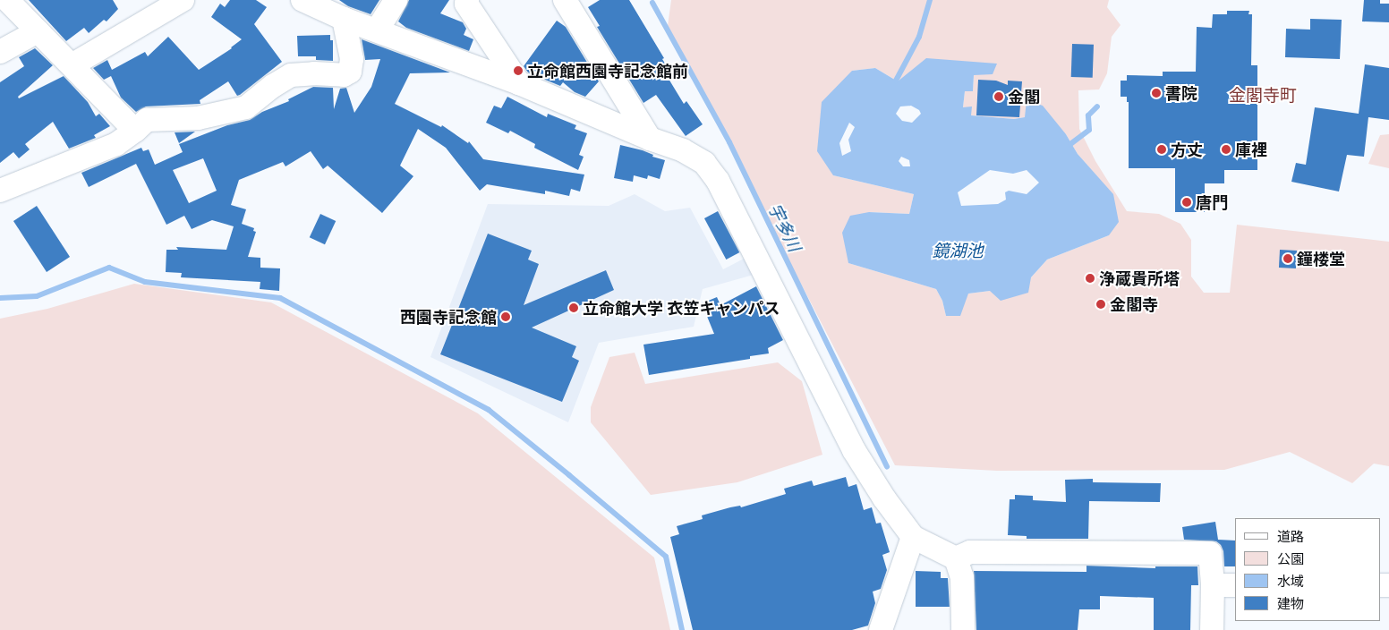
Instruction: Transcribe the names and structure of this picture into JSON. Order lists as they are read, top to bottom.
{
  "districts": ["金閣寺町"],
  "water": ["宇多川", "鏡湖池"],
  "places": [
    "立命館西園寺記念館前",
    "書院",
    "金閣",
    "方丈",
    "庫裡",
    "唐門",
    "鐘楼堂",
    "浄蔵貴所塔",
    "金閣寺",
    "立命館大学 衣笠キャンパス",
    "西園寺記念館"
  ],
  "legend": [
    "道路",
    "公園",
    "水域",
    "建物"
  ]
}
